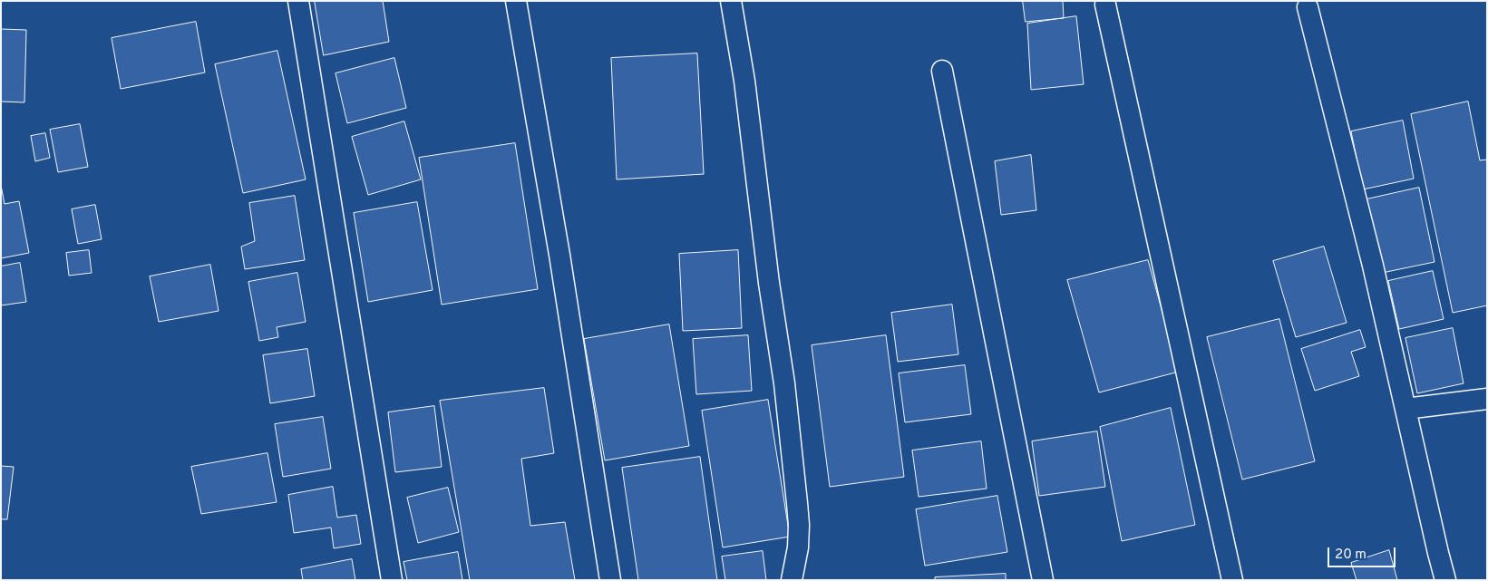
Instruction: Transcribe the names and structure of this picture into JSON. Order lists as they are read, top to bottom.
{
  "scale_bar": "20 m"
}
